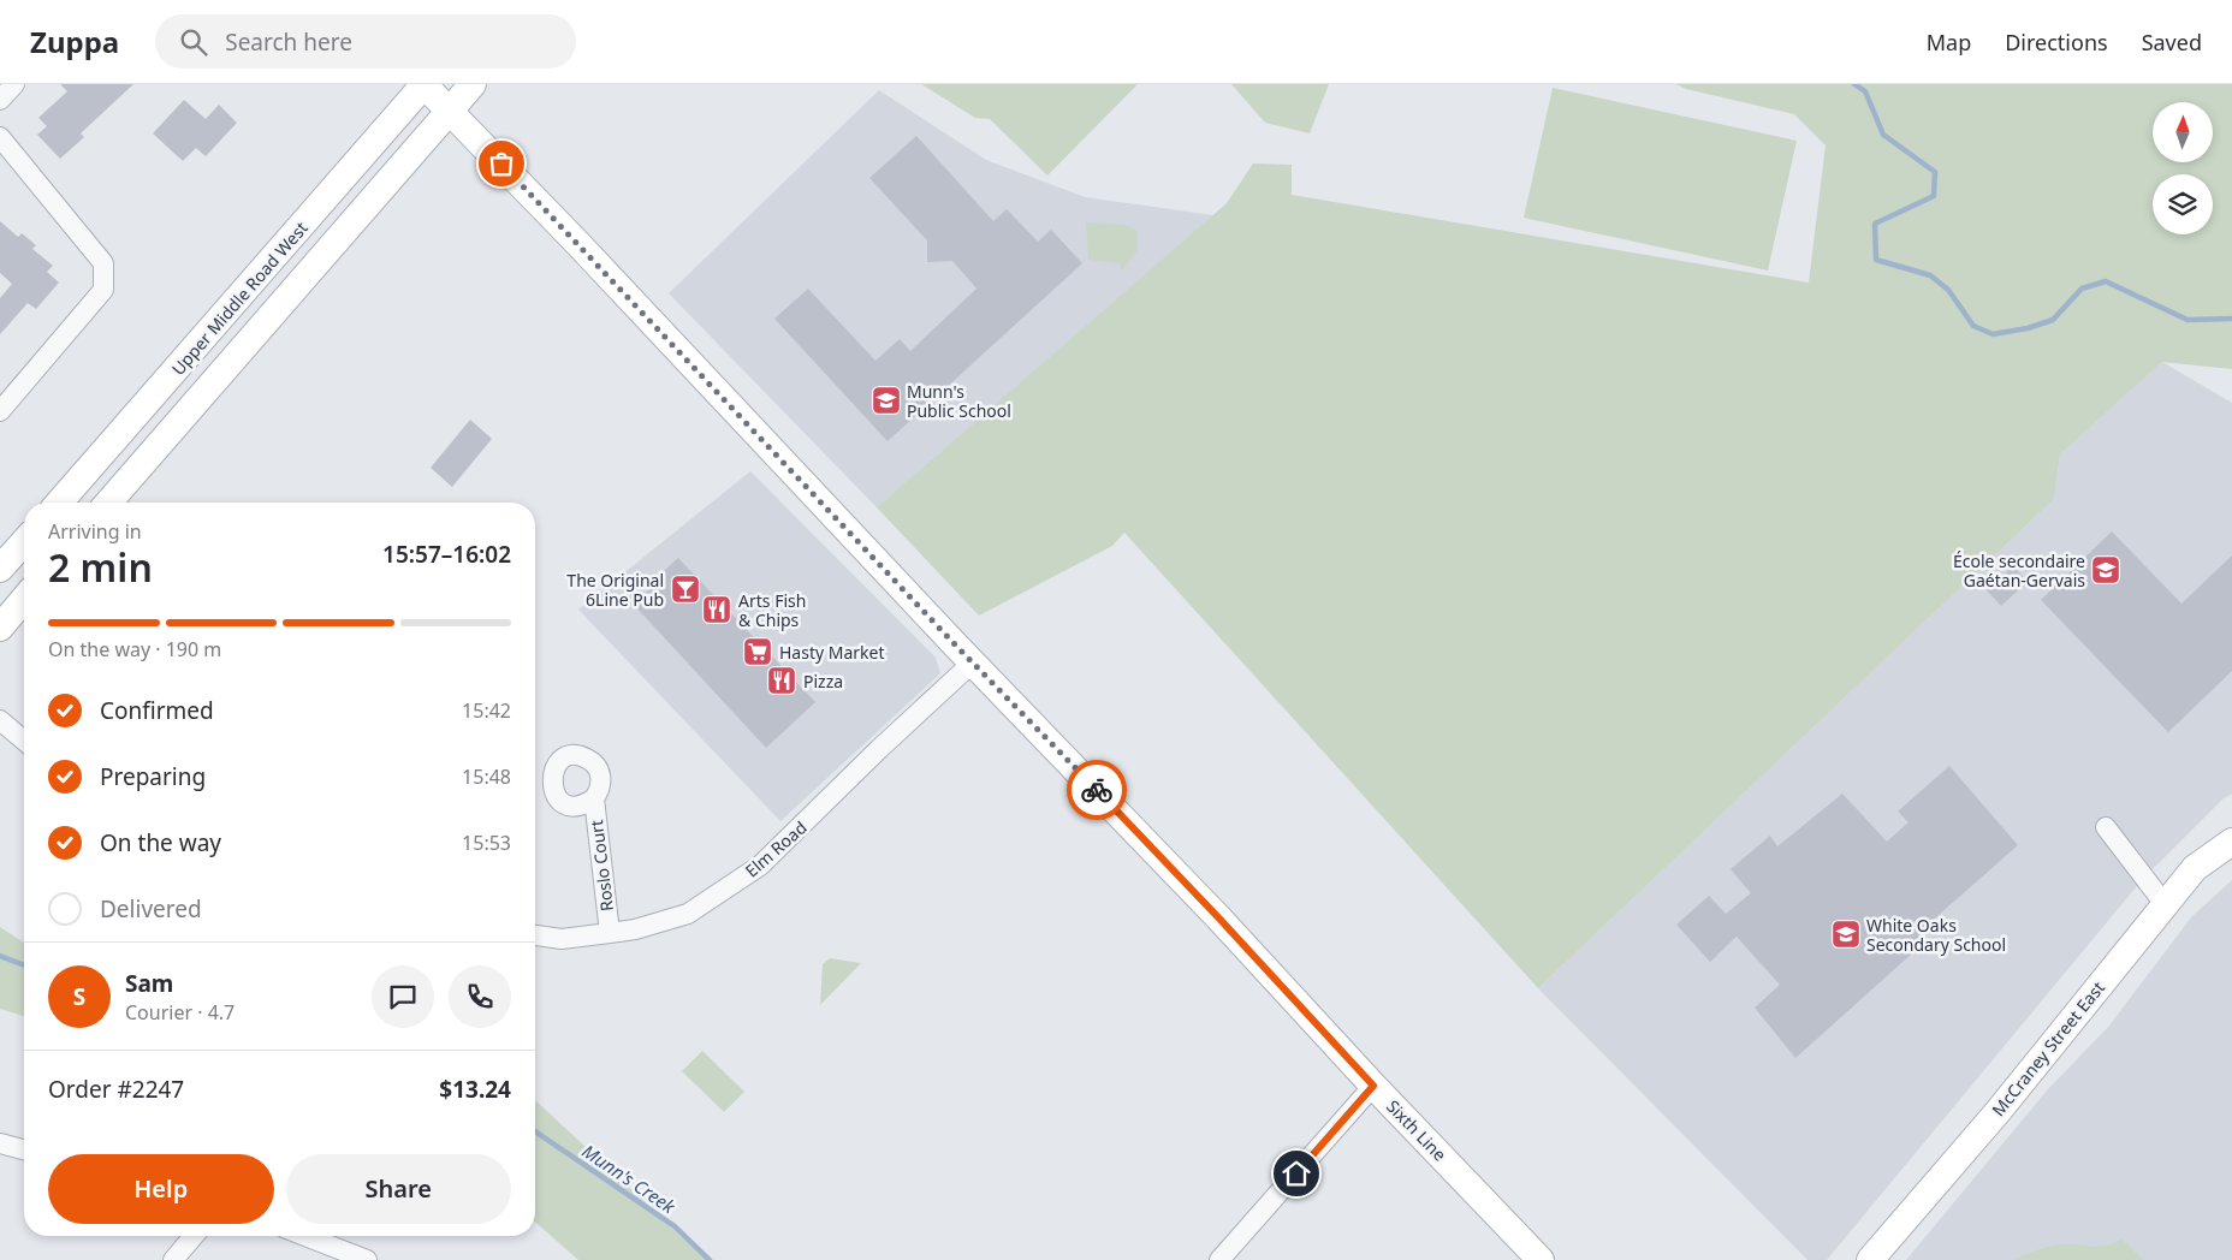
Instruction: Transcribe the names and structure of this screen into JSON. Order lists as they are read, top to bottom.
{
  "streets": {
    "street": [
      "Upper Middle Road West",
      "Elm Road",
      "Roslo Court",
      "McCraney Street East",
      "Sixth Line"
    ]
  },
  "crossings": [
    ["Upper Middle Road West", "Sixth Line"],
    ["Elm Road", "Roslo Court"],
    ["Elm Road", "Sixth Line"]
  ],
  "water": ["Munn's Creek"],
  "places": {
    "school or university": ["Munn's Public School", "École secondaire Gaétan-Gervais", "White Oaks Secondary School"],
    "bar": ["The Original 6Line Pub"],
    "restaurant": ["Arts Fish & Chips", "Pizza"],
    "supermarket": ["Hasty Market"]
  },
  "north": "top",
  "page": {
    "header": "Zuppa",
    "search": "Search here",
    "nav": ["Map", "Directions", "Saved"],
    "heading": ["2 min", "Arriving in", "15:57–16:02"],
    "panel": [
      "Sam",
      "Courier · 4.7",
      "Order #2247",
      "$13.24"
    ],
    "bar": "On the way · 190 m",
    "list": [
      ["Confirmed", "15:42"],
      ["Preparing", "15:48"],
      ["On the way", "15:53"],
      "Delivered"
    ],
    "round": "S",
    "buttons": ["Help", "Share"]
  }
}
